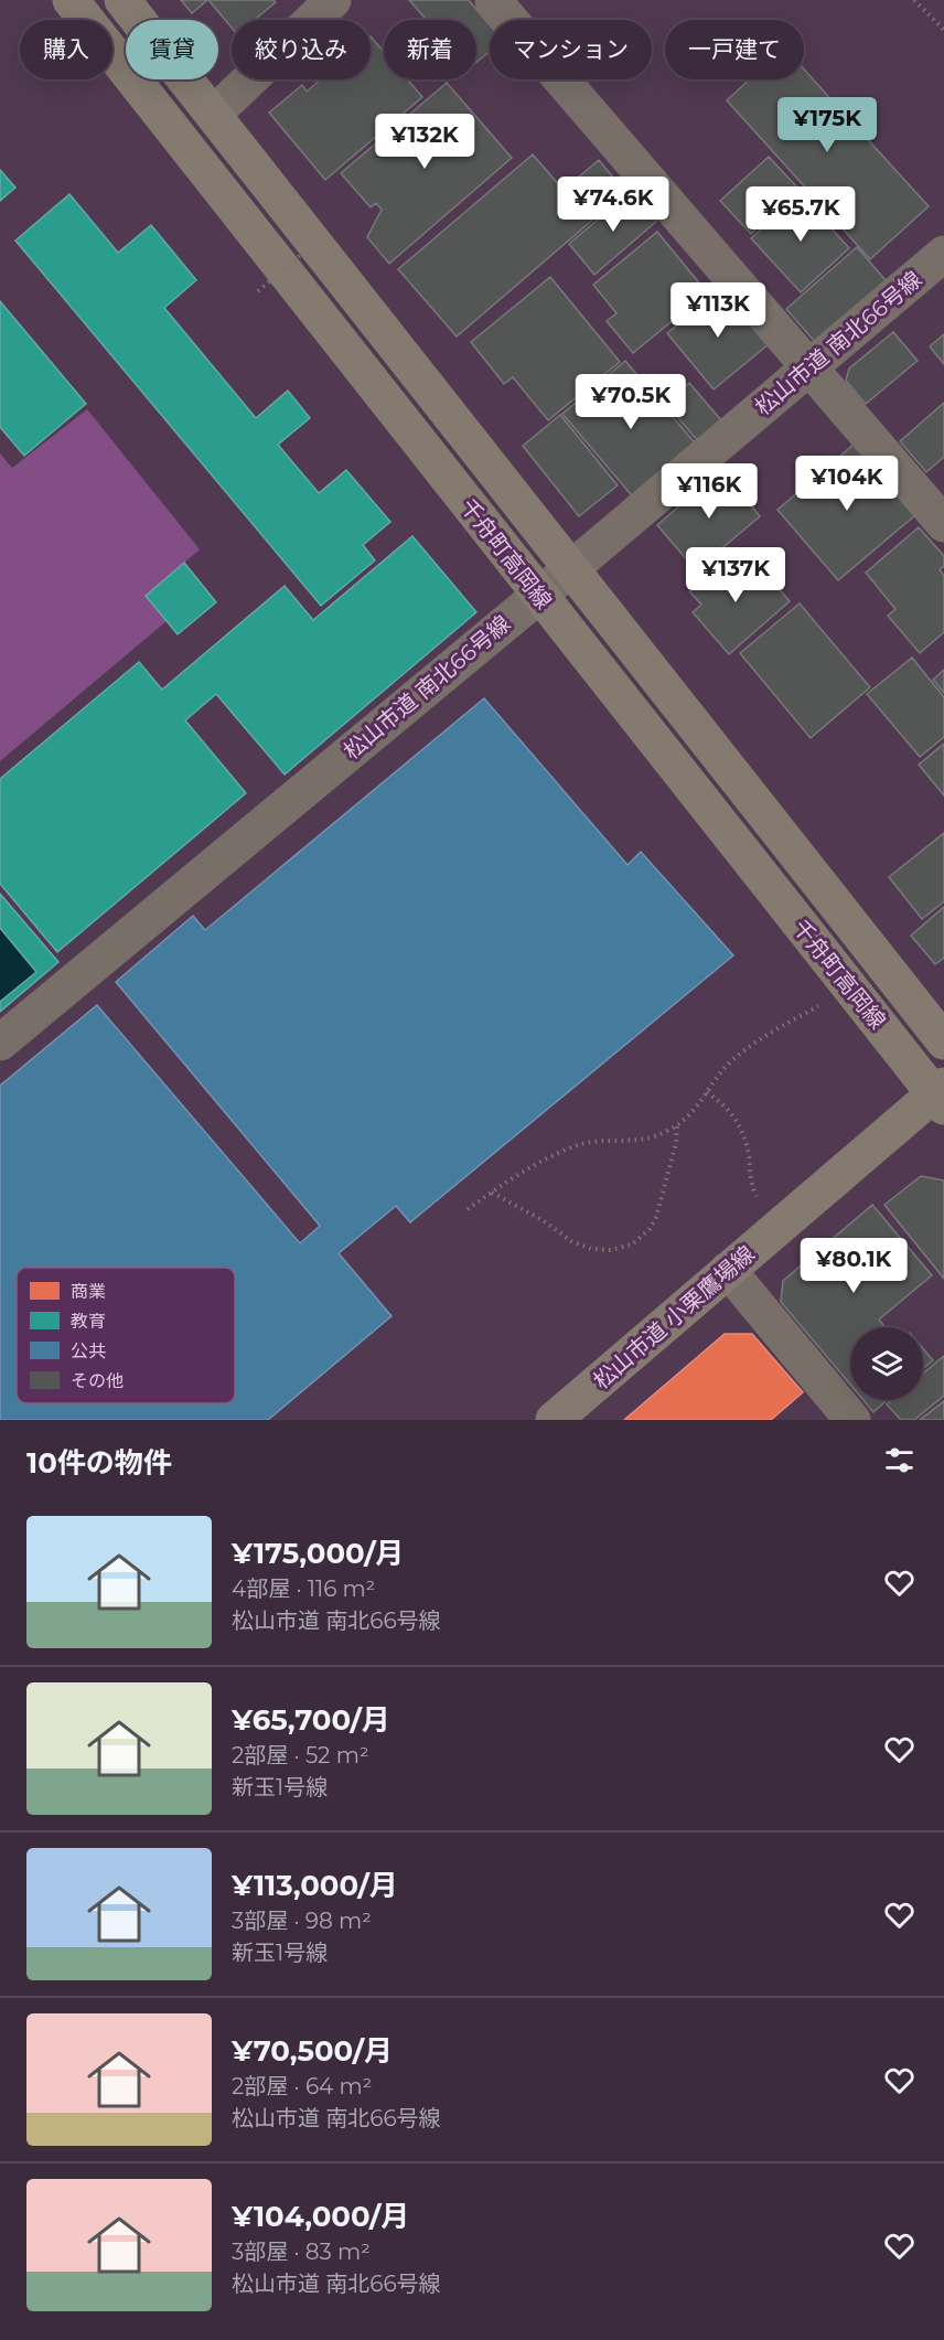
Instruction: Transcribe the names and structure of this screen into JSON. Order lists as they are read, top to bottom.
{
  "streets": {
    "street": ["松山市道 南北66号線", "千舟町高岡線", "松山市道 小栗鷹場線"]
  },
  "crossings": [
    ["松山市道 南北66号線", "千舟町高岡線"],
    ["千舟町高岡線", "松山市道 小栗鷹場線"]
  ],
  "legend": [
    "商業",
    "教育",
    "公共",
    "その他"
  ],
  "page": {
    "chip": [
      "購入",
      "賃貸",
      "絞り込み",
      "新着",
      "マンション",
      "一戸建て"
    ],
    "price": [
      "¥175K",
      "¥132K",
      "¥74.6K",
      "¥65.7K",
      "¥113K",
      "¥70.5K",
      "¥104K",
      "¥116K",
      "¥137K",
      "¥80.1K"
    ],
    "heading": "10件の物件",
    "list": [
      {
        "name": "¥175,000/月",
        "note": "4部屋 · 116 m² · 松山市道 南北66号線"
      },
      {
        "name": "¥65,700/月",
        "note": "2部屋 · 52 m² · 新玉1号線"
      },
      {
        "name": "¥113,000/月",
        "note": "3部屋 · 98 m² · 新玉1号線"
      },
      {
        "name": "¥70,500/月",
        "note": "2部屋 · 64 m² · 松山市道 南北66号線"
      },
      {
        "name": "¥104,000/月",
        "note": "3部屋 · 83 m² · 松山市道 南北66号線"
      }
    ]
  }
}
